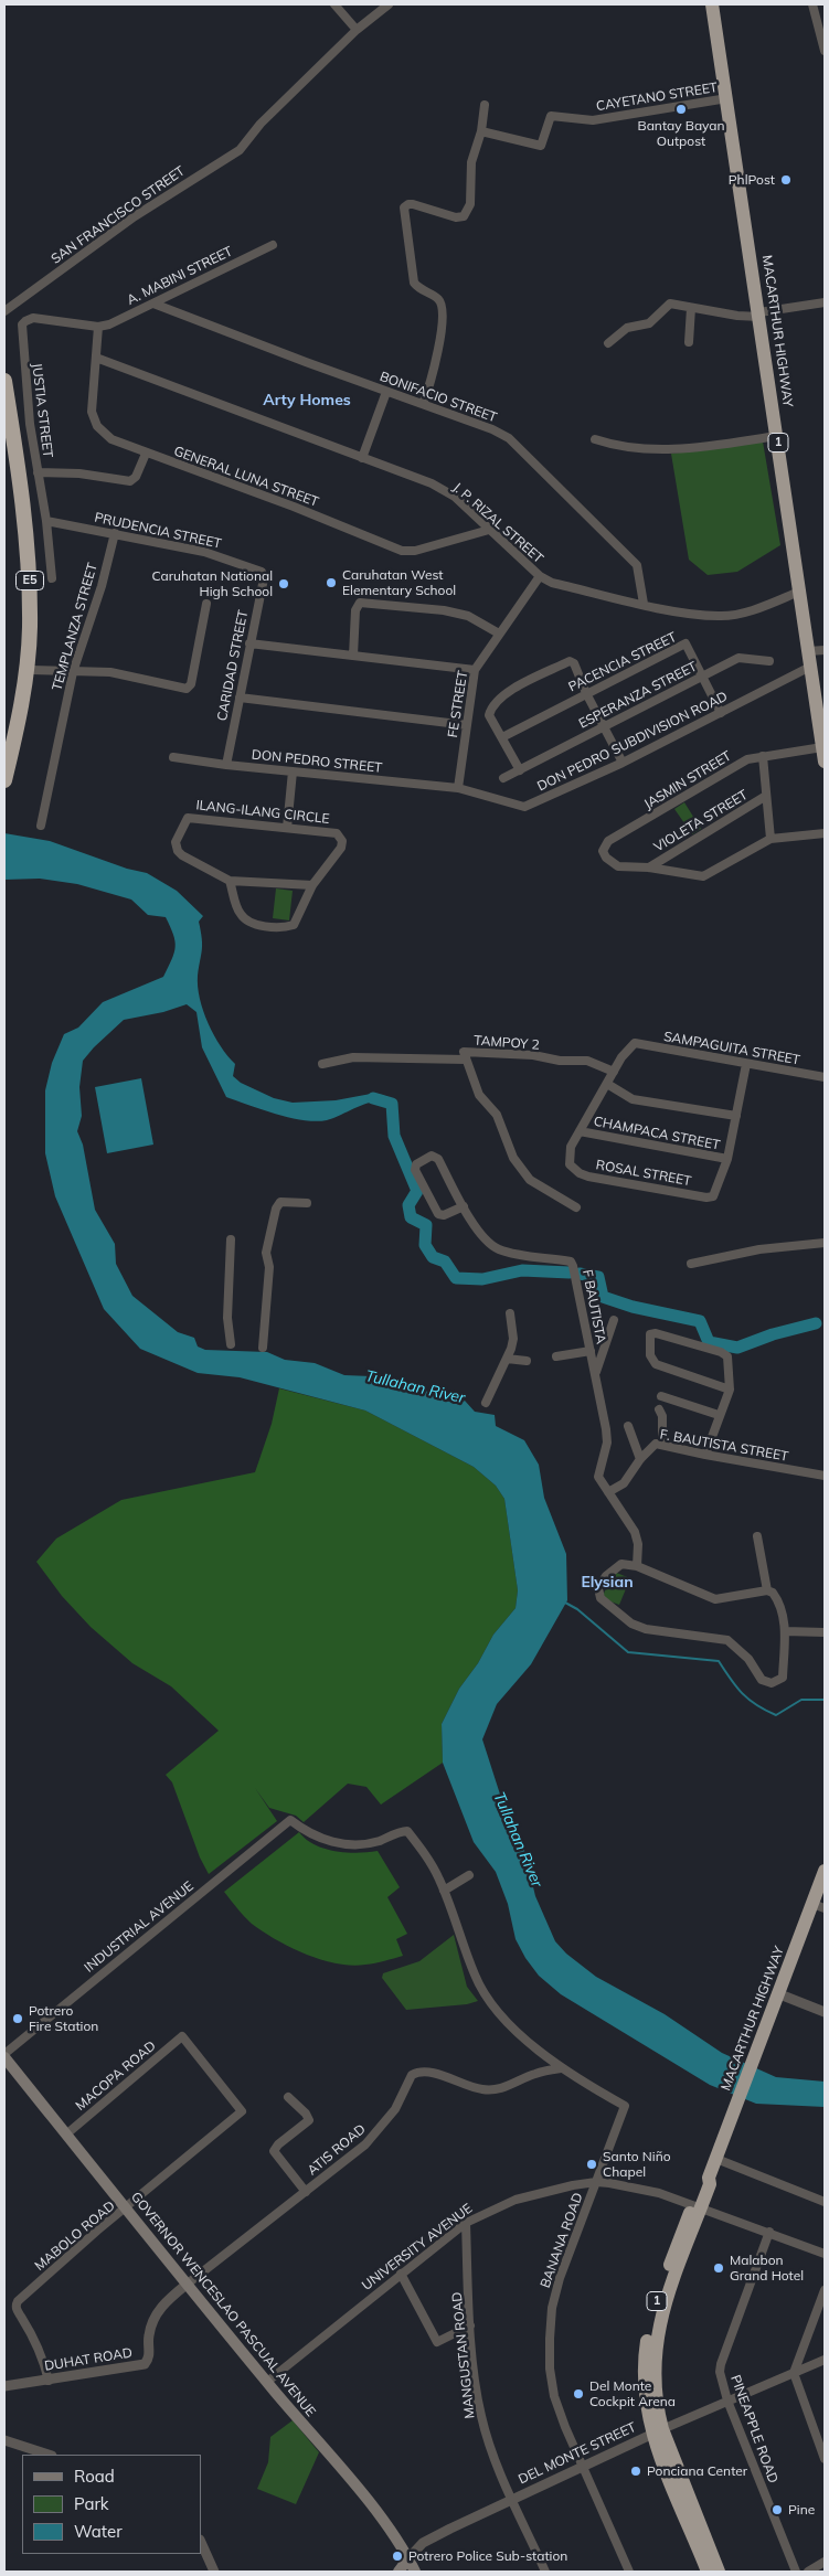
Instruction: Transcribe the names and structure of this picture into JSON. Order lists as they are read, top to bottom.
{
  "streets": {
    "highway": ["MACARTHUR HIGHWAY", "1", "E5"],
    "main road": ["GOVERNOR WENCESLAO PASCUAL AVENUE"],
    "street": [
      "CAYETANO STREET",
      "SAN FRANCISCO STREET",
      "A. MABINI STREET",
      "BONIFACIO STREET",
      "JUSTIA STREET",
      "GENERAL LUNA STREET",
      "J. P. RIZAL STREET",
      "PRUDENCIA STREET",
      "TEMPLANZA STREET",
      "PACENCIA STREET",
      "CARIDAD STREET",
      "ESPERANZA STREET",
      "FE STREET",
      "DON PEDRO SUBDIVISION ROAD",
      "DON PEDRO STREET",
      "JASMIN STREET",
      "ILANG-ILANG CIRCLE",
      "VIOLETA STREET",
      "TAMPOY 2",
      "SAMPAGUITA STREET",
      "CHAMPACA STREET",
      "ROSAL STREET",
      "F BAUTISTA",
      "F. BAUTISTA STREET",
      "INDUSTRIAL AVENUE",
      "MACOPA ROAD",
      "ATIS ROAD",
      "MABOLO ROAD",
      "BANANA ROAD",
      "UNIVERSITY AVENUE",
      "MANGUSTAN ROAD",
      "DUHAT ROAD",
      "PINEAPPLE ROAD",
      "DEL MONTE STREET"
    ]
  },
  "crossings": [
    ["CAYETANO STREET", "MACARTHUR HIGHWAY"],
    ["A. MABINI STREET", "BONIFACIO STREET"],
    ["A. MABINI STREET", "JUSTIA STREET"],
    ["A. MABINI STREET", "GENERAL LUNA STREET"],
    ["MACARTHUR HIGHWAY", "J. P. RIZAL STREET"],
    ["MACARTHUR HIGHWAY", "DON PEDRO SUBDIVISION ROAD"],
    ["MACARTHUR HIGHWAY", "JASMIN STREET"],
    ["MACARTHUR HIGHWAY", "UNIVERSITY AVENUE"],
    ["MACARTHUR HIGHWAY", "DEL MONTE STREET"],
    ["BONIFACIO STREET", "J. P. RIZAL STREET"],
    ["JUSTIA STREET", "GENERAL LUNA STREET"],
    ["JUSTIA STREET", "PRUDENCIA STREET"],
    ["GENERAL LUNA STREET", "J. P. RIZAL STREET"],
    ["J. P. RIZAL STREET", "FE STREET"],
    ["PRUDENCIA STREET", "TEMPLANZA STREET"],
    ["PRUDENCIA STREET", "CARIDAD STREET"],
    ["PACENCIA STREET", "ESPERANZA STREET"],
    ["PACENCIA STREET", "DON PEDRO SUBDIVISION ROAD"],
    ["CARIDAD STREET", "DON PEDRO STREET"],
    ["FE STREET", "DON PEDRO SUBDIVISION ROAD"],
    ["FE STREET", "DON PEDRO STREET"],
    ["DON PEDRO SUBDIVISION ROAD", "DON PEDRO STREET"],
    ["JASMIN STREET", "VIOLETA STREET"],
    ["TAMPOY 2", "SAMPAGUITA STREET"],
    ["CHAMPACA STREET", "ROSAL STREET"],
    ["F BAUTISTA", "F. BAUTISTA STREET"],
    ["INDUSTRIAL AVENUE", "GOVERNOR WENCESLAO PASCUAL AVENUE"],
    ["MACOPA ROAD", "MABOLO ROAD"],
    ["MACOPA ROAD", "GOVERNOR WENCESLAO PASCUAL AVENUE"],
    ["ATIS ROAD", "BANANA ROAD"],
    ["ATIS ROAD", "GOVERNOR WENCESLAO PASCUAL AVENUE"],
    ["ATIS ROAD", "DUHAT ROAD"],
    ["MABOLO ROAD", "GOVERNOR WENCESLAO PASCUAL AVENUE"],
    ["MABOLO ROAD", "DUHAT ROAD"],
    ["BANANA ROAD", "UNIVERSITY AVENUE"],
    ["BANANA ROAD", "DEL MONTE STREET"],
    ["UNIVERSITY AVENUE", "GOVERNOR WENCESLAO PASCUAL AVENUE"],
    ["UNIVERSITY AVENUE", "MANGUSTAN ROAD"],
    ["UNIVERSITY AVENUE", "PINEAPPLE ROAD"],
    ["GOVERNOR WENCESLAO PASCUAL AVENUE", "DUHAT ROAD"],
    ["GOVERNOR WENCESLAO PASCUAL AVENUE", "DEL MONTE STREET"],
    ["MANGUSTAN ROAD", "DEL MONTE STREET"],
    ["PINEAPPLE ROAD", "DEL MONTE STREET"]
  ],
  "districts": ["Arty Homes", "Elysian"],
  "water": ["Tullahan River"],
  "places": [
    "Bantay Bayan Outpost",
    "PhlPost",
    "Caruhatan West Elementary School",
    "Caruhatan National High School",
    "Potrero Fire Station",
    "Santo Niño Chapel",
    "Malabon Grand Hotel",
    "Del Monte Cockpit Arena",
    "Ponciana Center",
    "Pine",
    "Potrero Police Sub-station"
  ],
  "legend": ["Road", "Park", "Water"]
}
